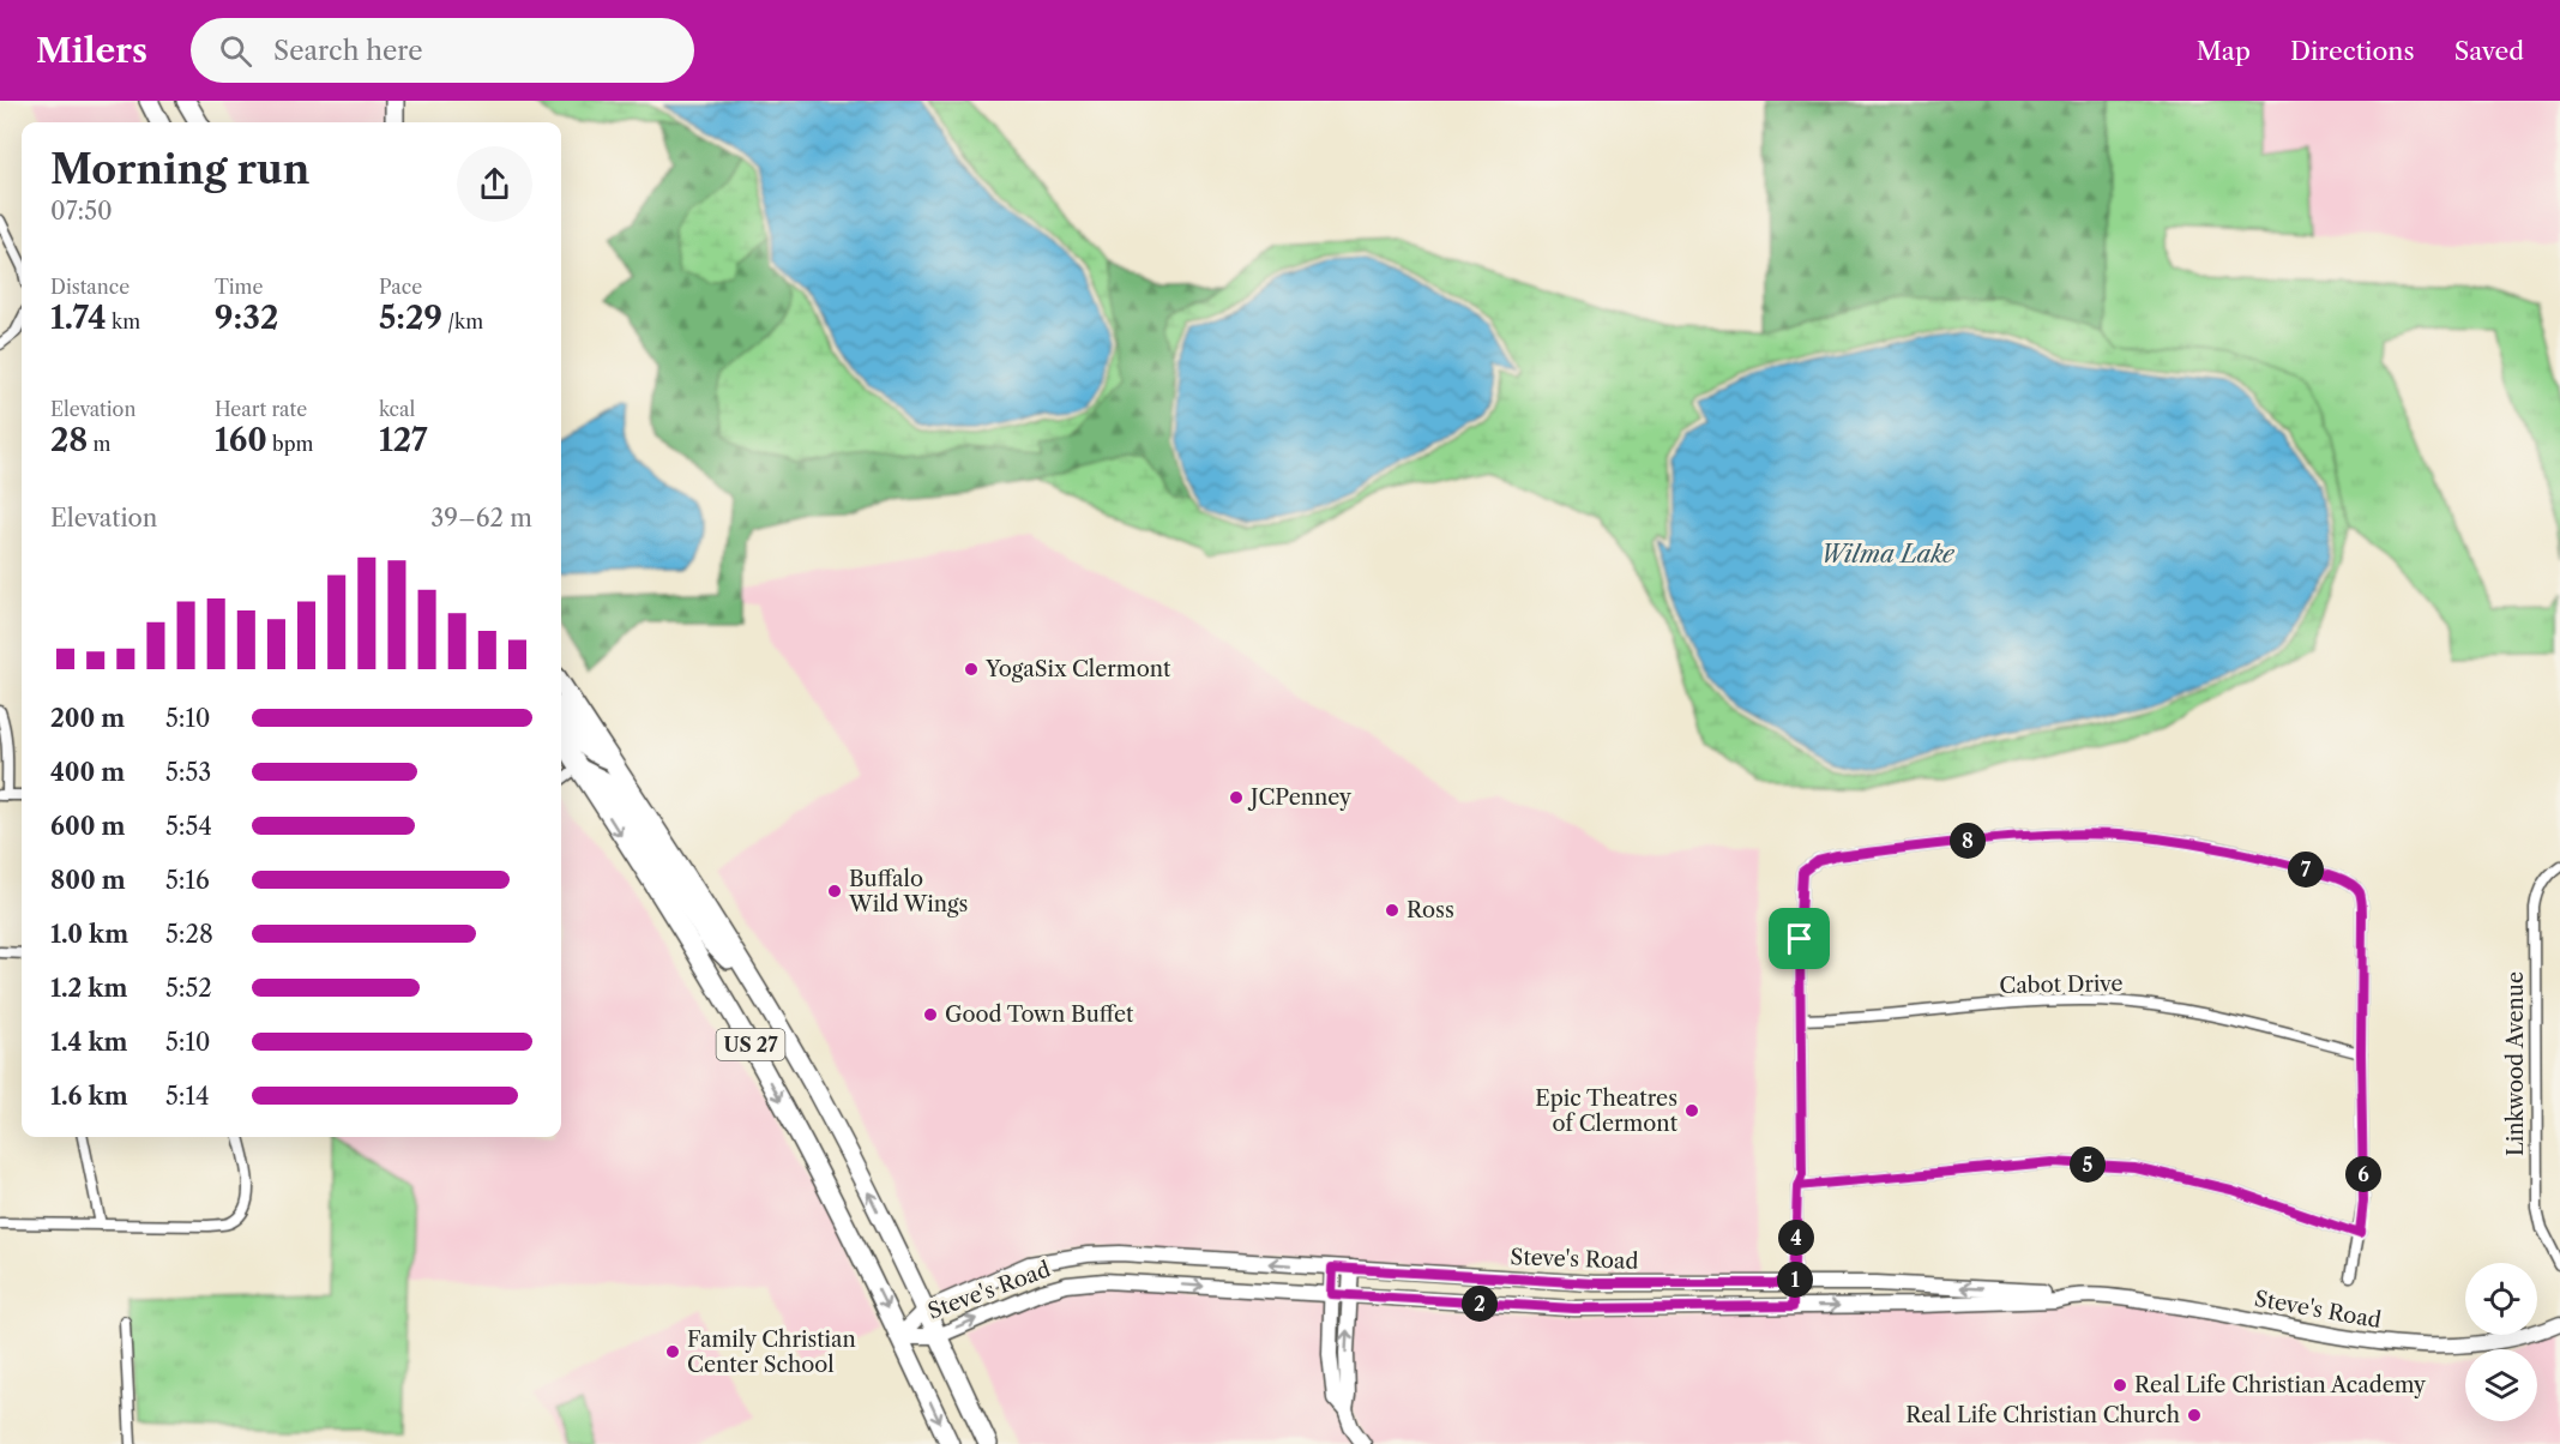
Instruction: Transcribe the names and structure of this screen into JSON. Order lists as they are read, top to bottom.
{
  "streets": {
    "highway": ["US 27"],
    "street": ["Cabot Drive", "Linkwood Avenue", "Steve's Road"]
  },
  "crossings": [
    ["US 27", "Steve's Road"]
  ],
  "water": ["Wilma Lake"],
  "places": [
    "YogaSix Clermont",
    "JCPenney",
    "Buffalo Wild Wings",
    "Ross",
    "Good Town Buffet",
    "Epic Theatres of Clermont",
    "Family Christian Center School",
    "Real Life Christian Academy",
    "Real Life Christian Church"
  ],
  "page": {
    "header": "Milers",
    "search": "Search here",
    "nav": ["Map", "Directions", "Saved"],
    "heading": ["Morning run", "07:50"],
    "stats": [
      ["Distance", "1.74 km"],
      ["Time", "9:32"],
      ["Pace", "5:29 /km"],
      ["Elevation", "28 m"],
      ["Heart rate", "160 bpm"],
      ["kcal", "127"]
    ],
    "chart": ["Elevation", "39–62 m"],
    "list": [
      {
        "name": "200 m",
        "note": "5:10"
      },
      {
        "name": "400 m",
        "note": "5:53"
      },
      {
        "name": "600 m",
        "note": "5:54"
      },
      {
        "name": "800 m",
        "note": "5:16"
      },
      {
        "name": "1.0 km",
        "note": "5:28"
      },
      {
        "name": "1.2 km",
        "note": "5:52"
      },
      {
        "name": "1.4 km",
        "note": "5:10"
      },
      {
        "name": "1.6 km",
        "note": "5:14"
      }
    ],
    "pins": [
      "8",
      "7",
      "5",
      "6",
      "4",
      "1",
      "2"
    ]
  }
}
